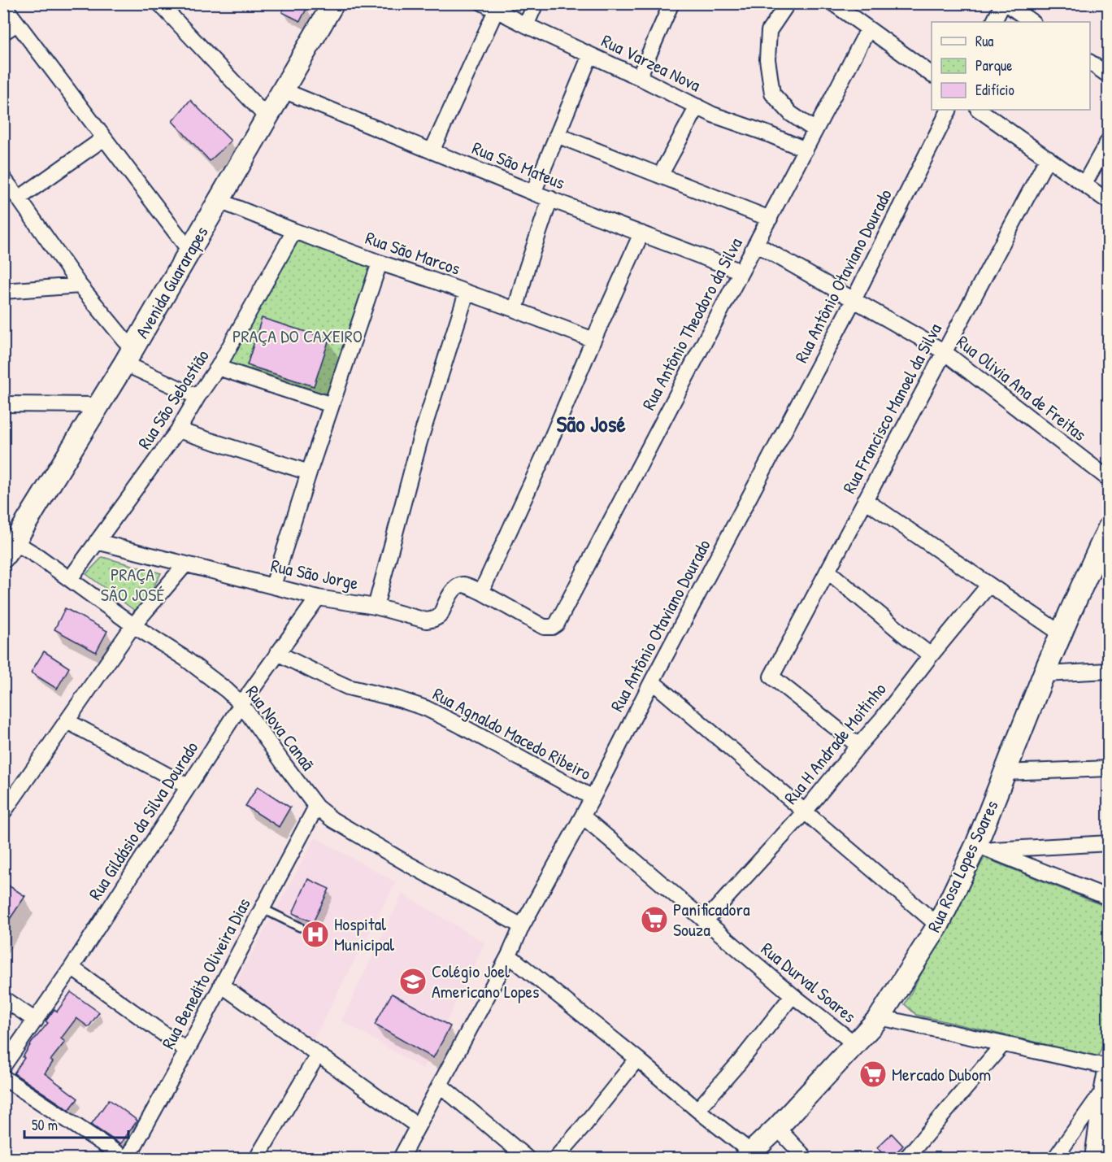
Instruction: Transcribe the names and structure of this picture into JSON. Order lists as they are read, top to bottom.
{
  "streets": {
    "street": [
      "Rua Varzea Nova",
      "Rua São Mateus",
      "Rua São Marcos",
      "Rua Antônio Otaviano Dourado",
      "Avenida Guararapes",
      "Rua Antônio Theodoro da Silva",
      "Rua Olivia Ana de Freitas",
      "Rua São Sebastião",
      "Rua Francisco Manoel da Silva",
      "Rua São Jorge",
      "Rua Nova Canaã",
      "Rua Agnaldo Macedo Ribeiro",
      "Rua H Andrade Moitinho",
      "Rua Gildásio da Silva Dourado",
      "Rua Rosa Lopes Soares",
      "Rua Benedito Oliveira Dias",
      "Rua Durval Soares"
    ]
  },
  "crossings": [
    ["Rua Varzea Nova", "Rua Antônio Theodoro da Silva"],
    ["Rua São Mateus", "Avenida Guararapes"],
    ["Rua São Mateus", "Rua Antônio Theodoro da Silva"],
    ["Rua São Marcos", "Avenida Guararapes"],
    ["Rua São Marcos", "Rua São Sebastião"],
    ["Rua Antônio Otaviano Dourado", "Rua Olivia Ana de Freitas"],
    ["Rua Antônio Otaviano Dourado", "Rua Nova Canaã"],
    ["Rua Antônio Otaviano Dourado", "Rua Agnaldo Macedo Ribeiro"],
    ["Rua Antônio Otaviano Dourado", "Rua Durval Soares"],
    ["Avenida Guararapes", "Rua Nova Canaã"],
    ["Rua Antônio Theodoro da Silva", "Rua Olivia Ana de Freitas"],
    ["Rua Antônio Theodoro da Silva", "Rua São Jorge"],
    ["Rua Olivia Ana de Freitas", "Rua Francisco Manoel da Silva"],
    ["Rua São Sebastião", "Rua São Jorge"],
    ["Rua São Sebastião", "Rua Nova Canaã"],
    ["Rua Francisco Manoel da Silva", "Rua H Andrade Moitinho"],
    ["Rua São Jorge", "Rua Gildásio da Silva Dourado"],
    ["Rua Nova Canaã", "Rua Gildásio da Silva Dourado"],
    ["Rua Nova Canaã", "Rua Benedito Oliveira Dias"],
    ["Rua Agnaldo Macedo Ribeiro", "Rua Gildásio da Silva Dourado"],
    ["Rua H Andrade Moitinho", "Rua Durval Soares"],
    ["Rua Rosa Lopes Soares", "Rua Durval Soares"]
  ],
  "districts": ["São José"],
  "parks": ["PRAÇA DO CAXEIRO", "PRAÇA SÃO JOSÉ"],
  "places": {
    "supermarket": ["Panificadora Souza", "Mercado Dubom"],
    "hospital": ["Hospital Municipal"],
    "school or university": ["Colégio Joel Americano Lopes"]
  },
  "legend": ["Rua", "Parque", "Edifício"],
  "scale_bar": "50 m"
}
